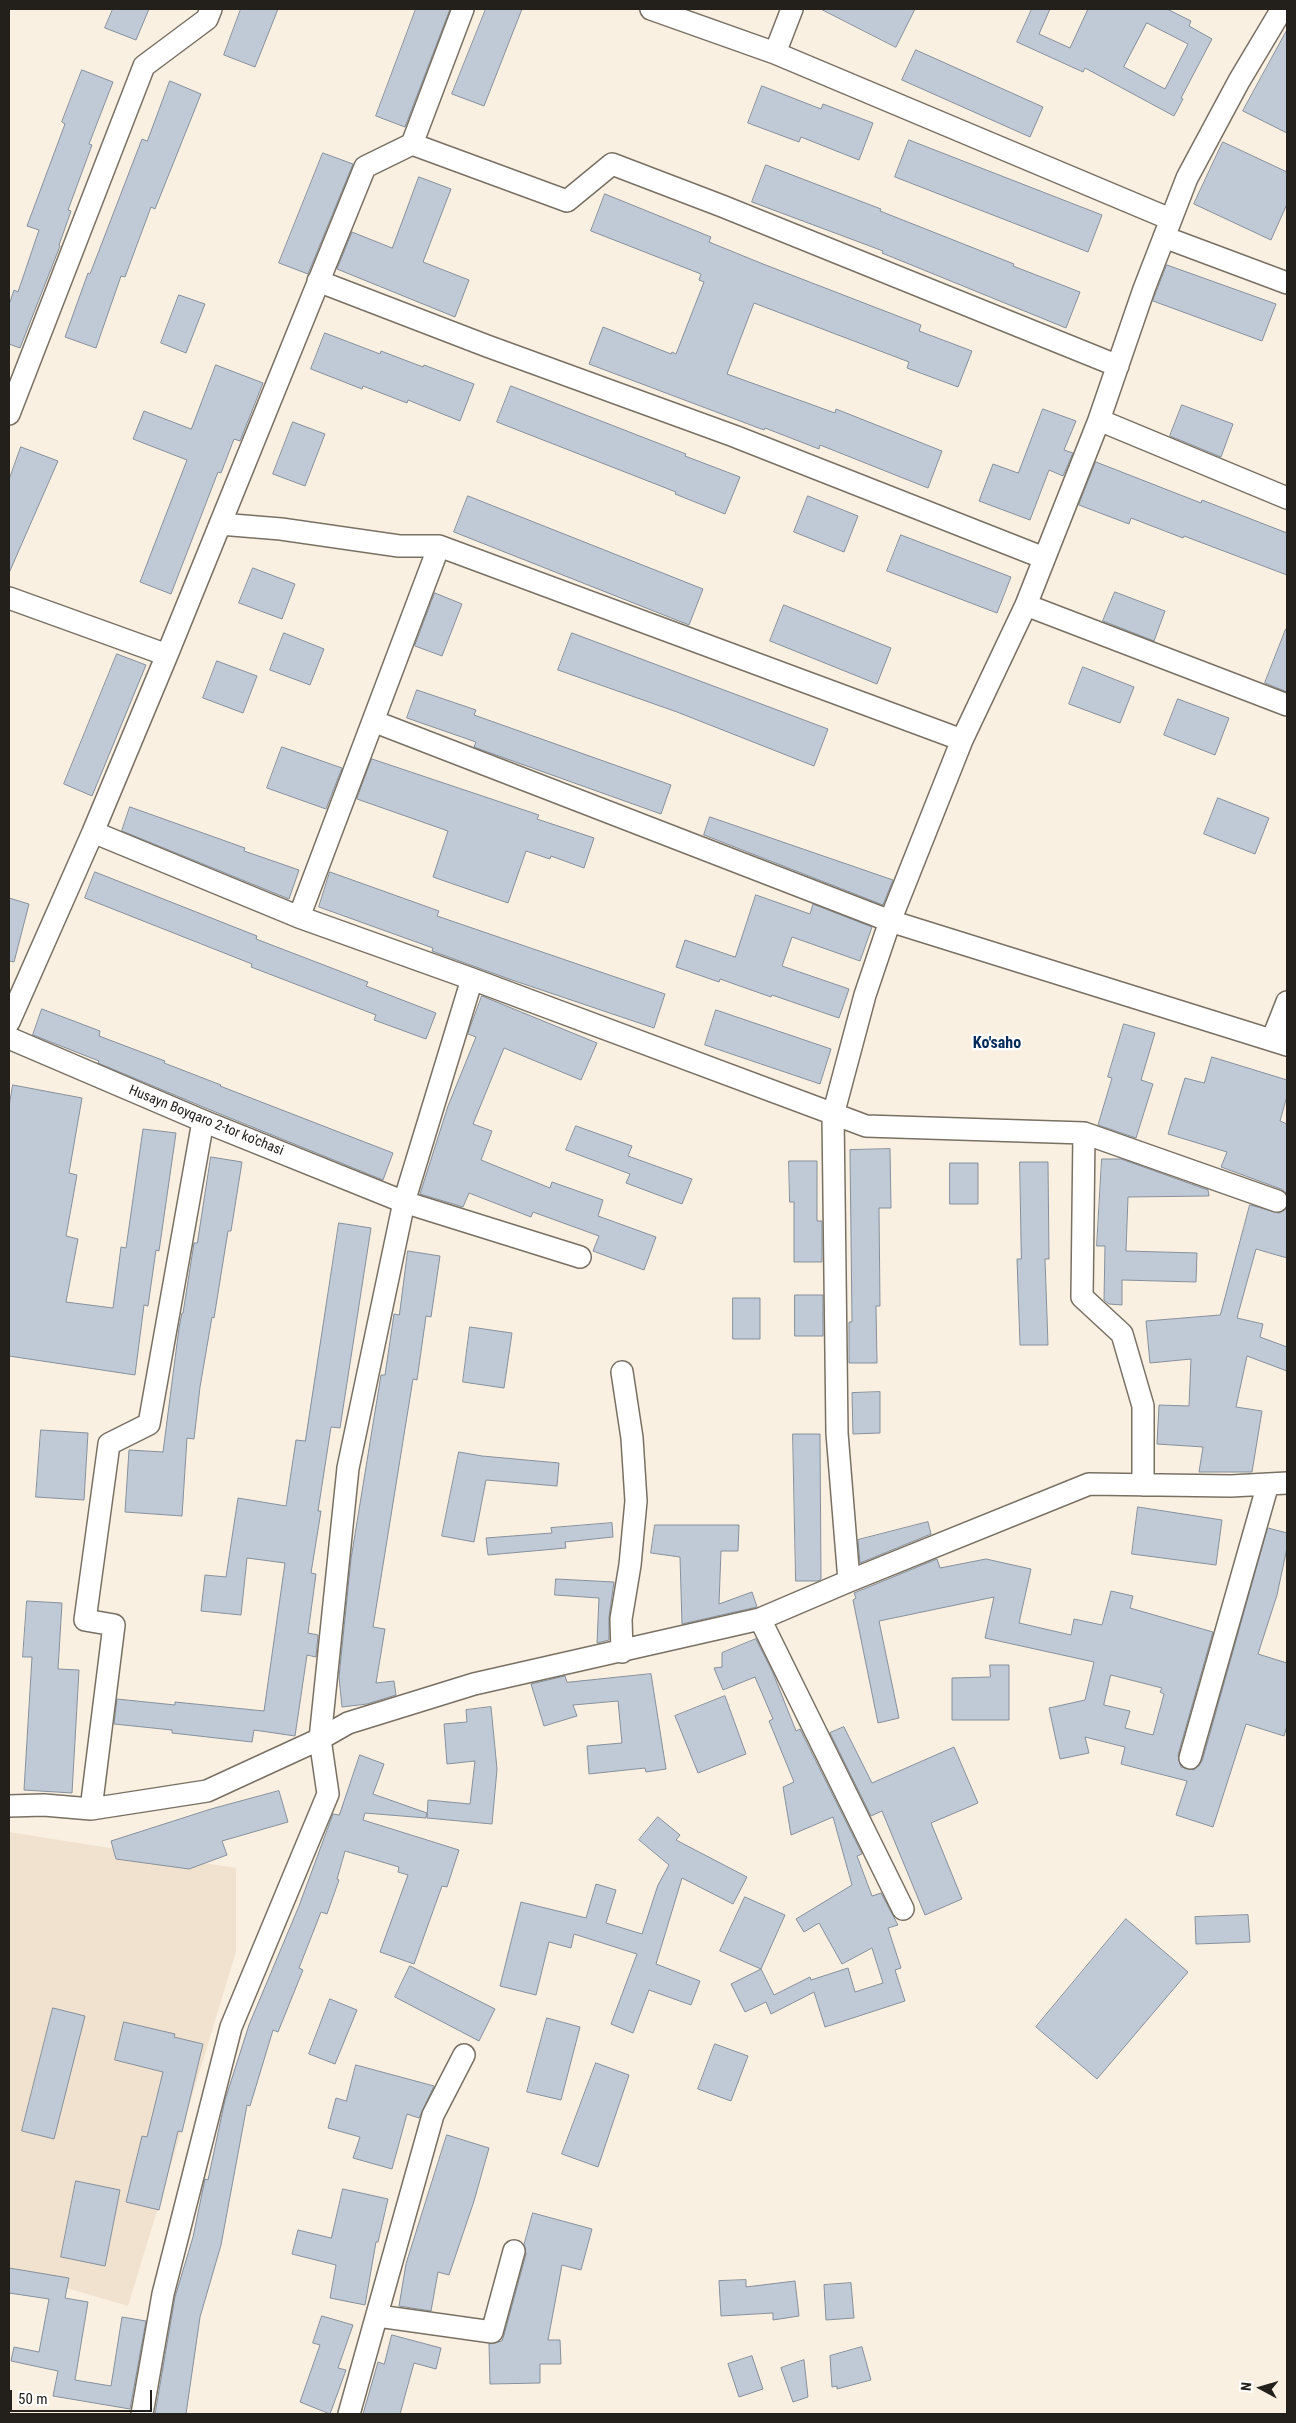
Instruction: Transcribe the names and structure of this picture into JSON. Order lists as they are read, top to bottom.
{
  "streets": {
    "street": ["Husayn Boyqaro 2-tor ko'chasi"]
  },
  "districts": ["Ko'saho"],
  "scale_bar": "50 m",
  "north": "left"
}
